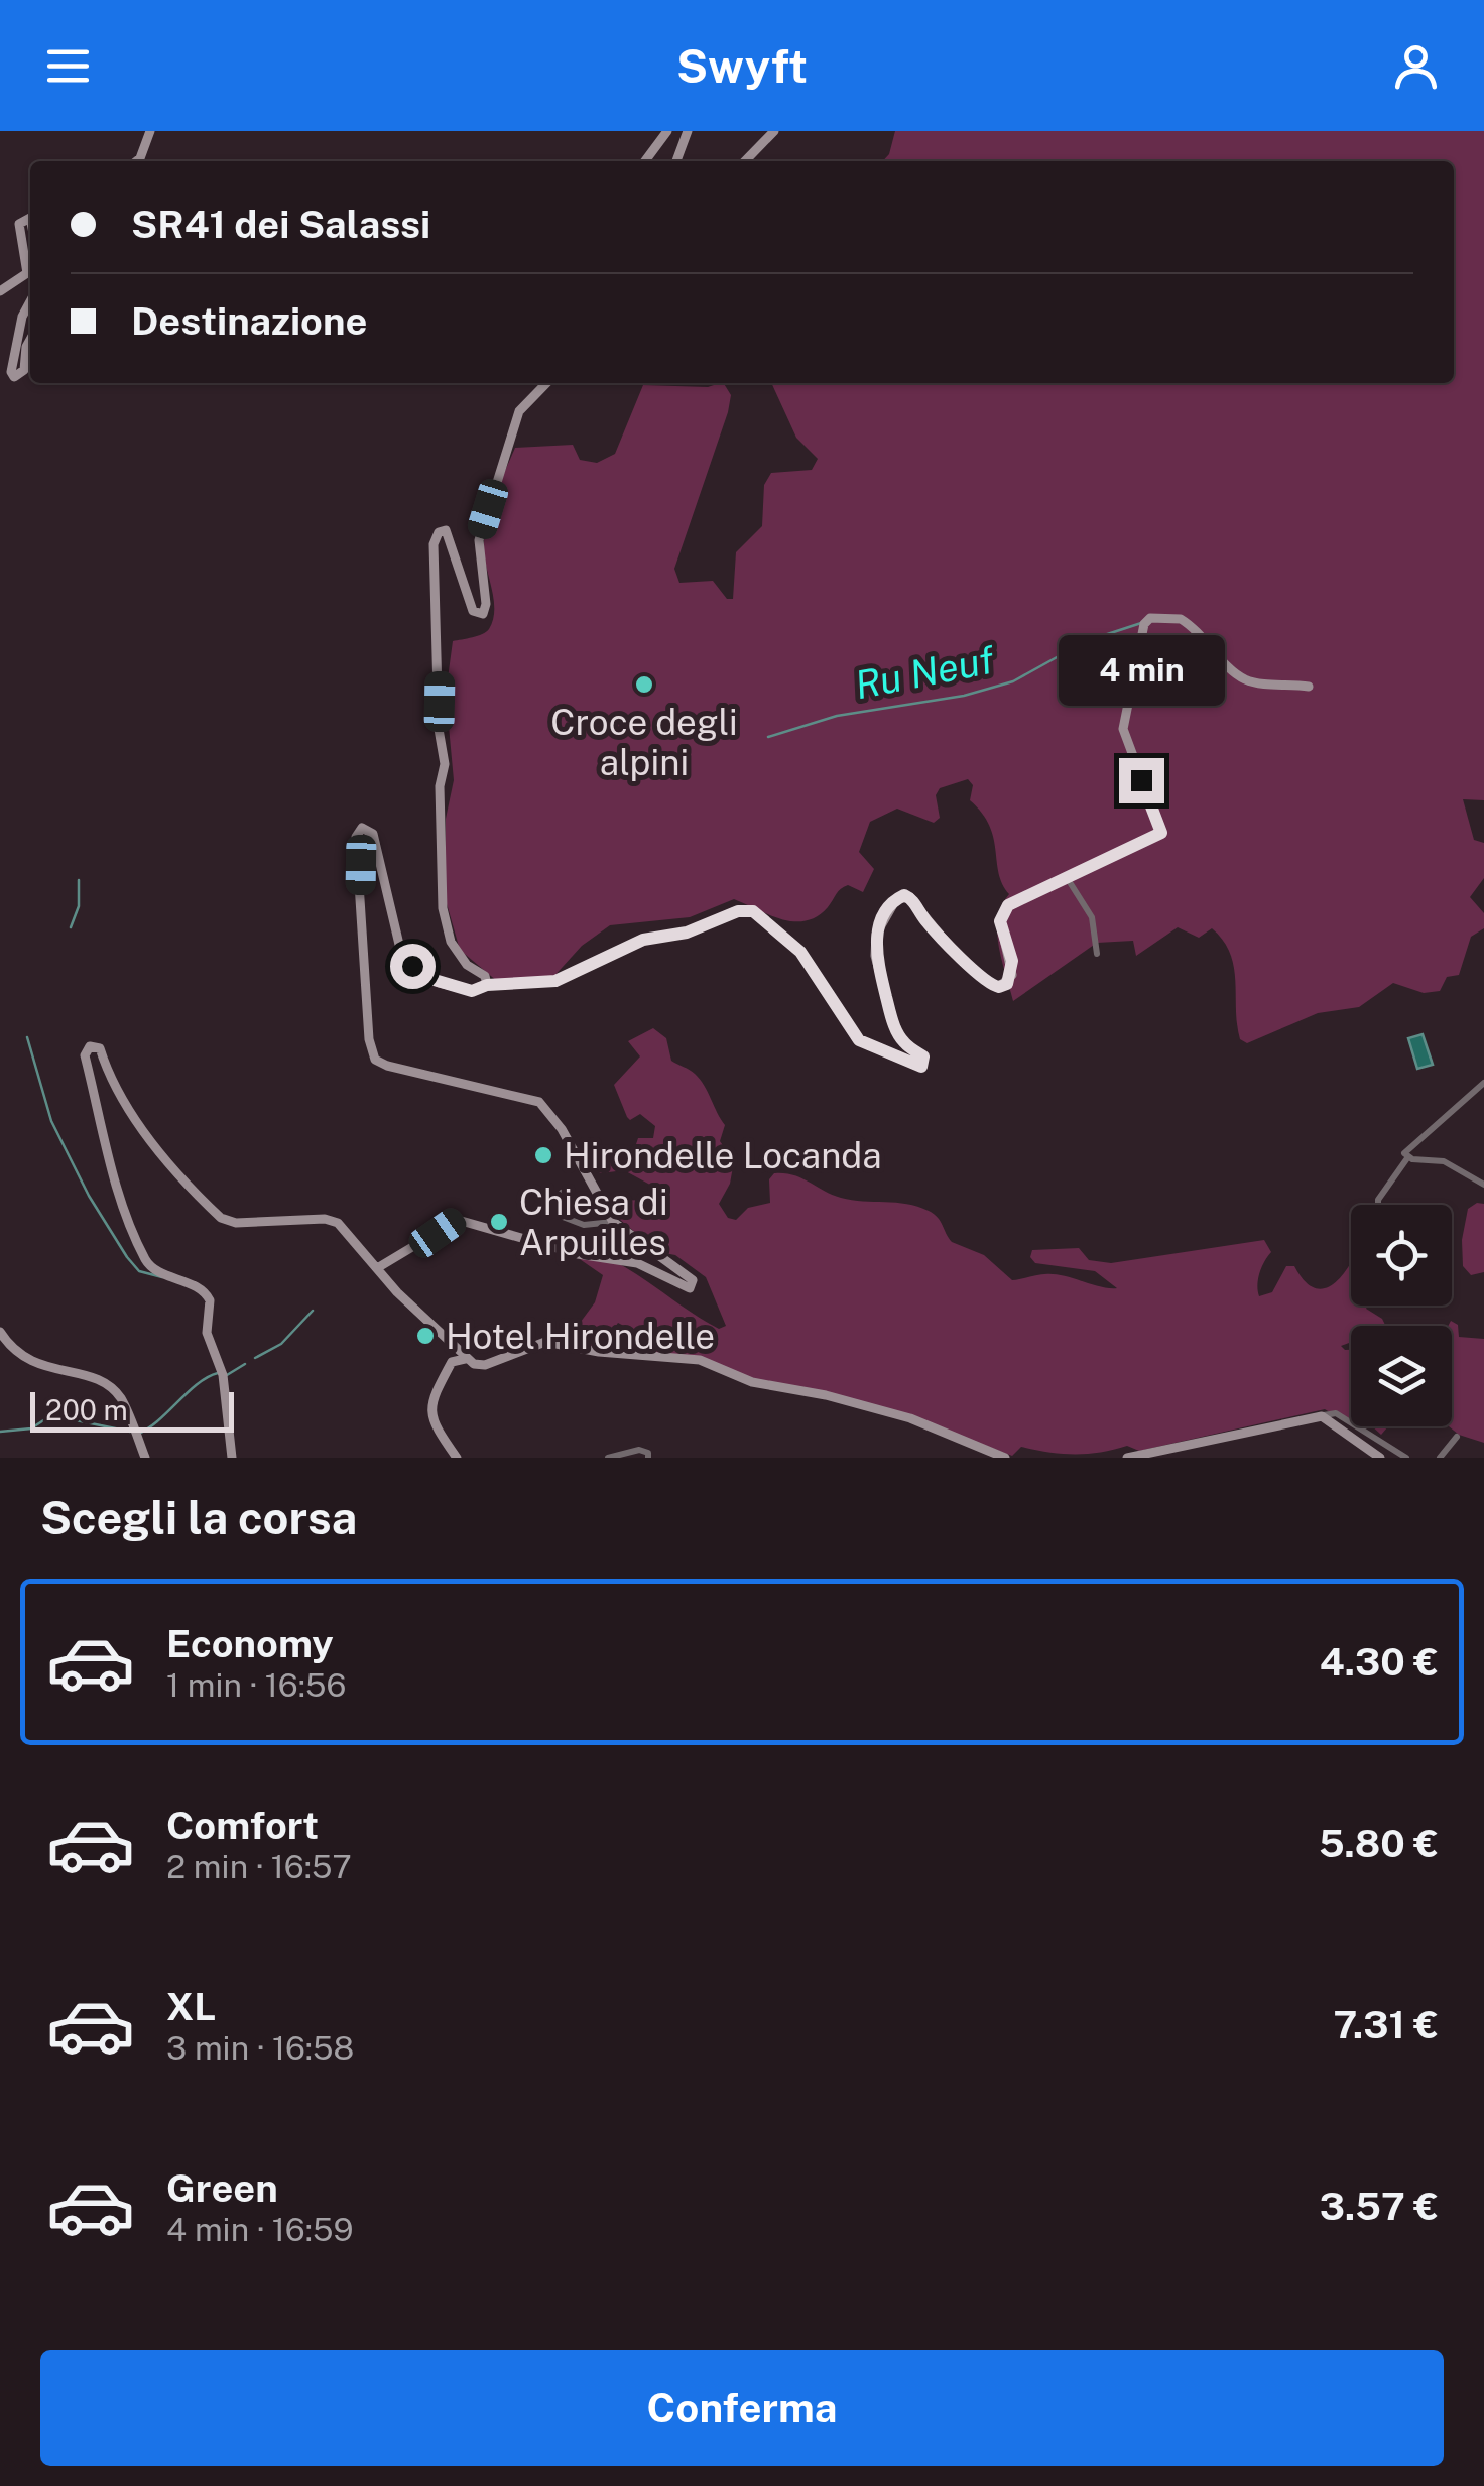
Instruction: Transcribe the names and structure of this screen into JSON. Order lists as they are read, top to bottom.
{
  "water": ["Ru Neuf"],
  "places": [
    "Croce degli alpini",
    "Hirondelle Locanda",
    "Chiesa di Arpuilles",
    "Hotel Hirondelle"
  ],
  "scale_bar": "200 m",
  "page": {
    "header": "Swyft",
    "banner": ["SR41 dei Salassi", "Destinazione"],
    "bubble": "4 min",
    "scale": "200 m",
    "heading": "Scegli la corsa",
    "list": [
      {
        "name": "Economy",
        "note": "1 min · 16:56",
        "value": "4.30 €"
      },
      {
        "name": "Comfort",
        "note": "2 min · 16:57",
        "value": "5.80 €"
      },
      {
        "name": "XL",
        "note": "3 min · 16:58",
        "value": "7.31 €"
      },
      {
        "name": "Green",
        "note": "4 min · 16:59",
        "value": "3.57 €"
      }
    ],
    "buttons": "Conferma"
  }
}
